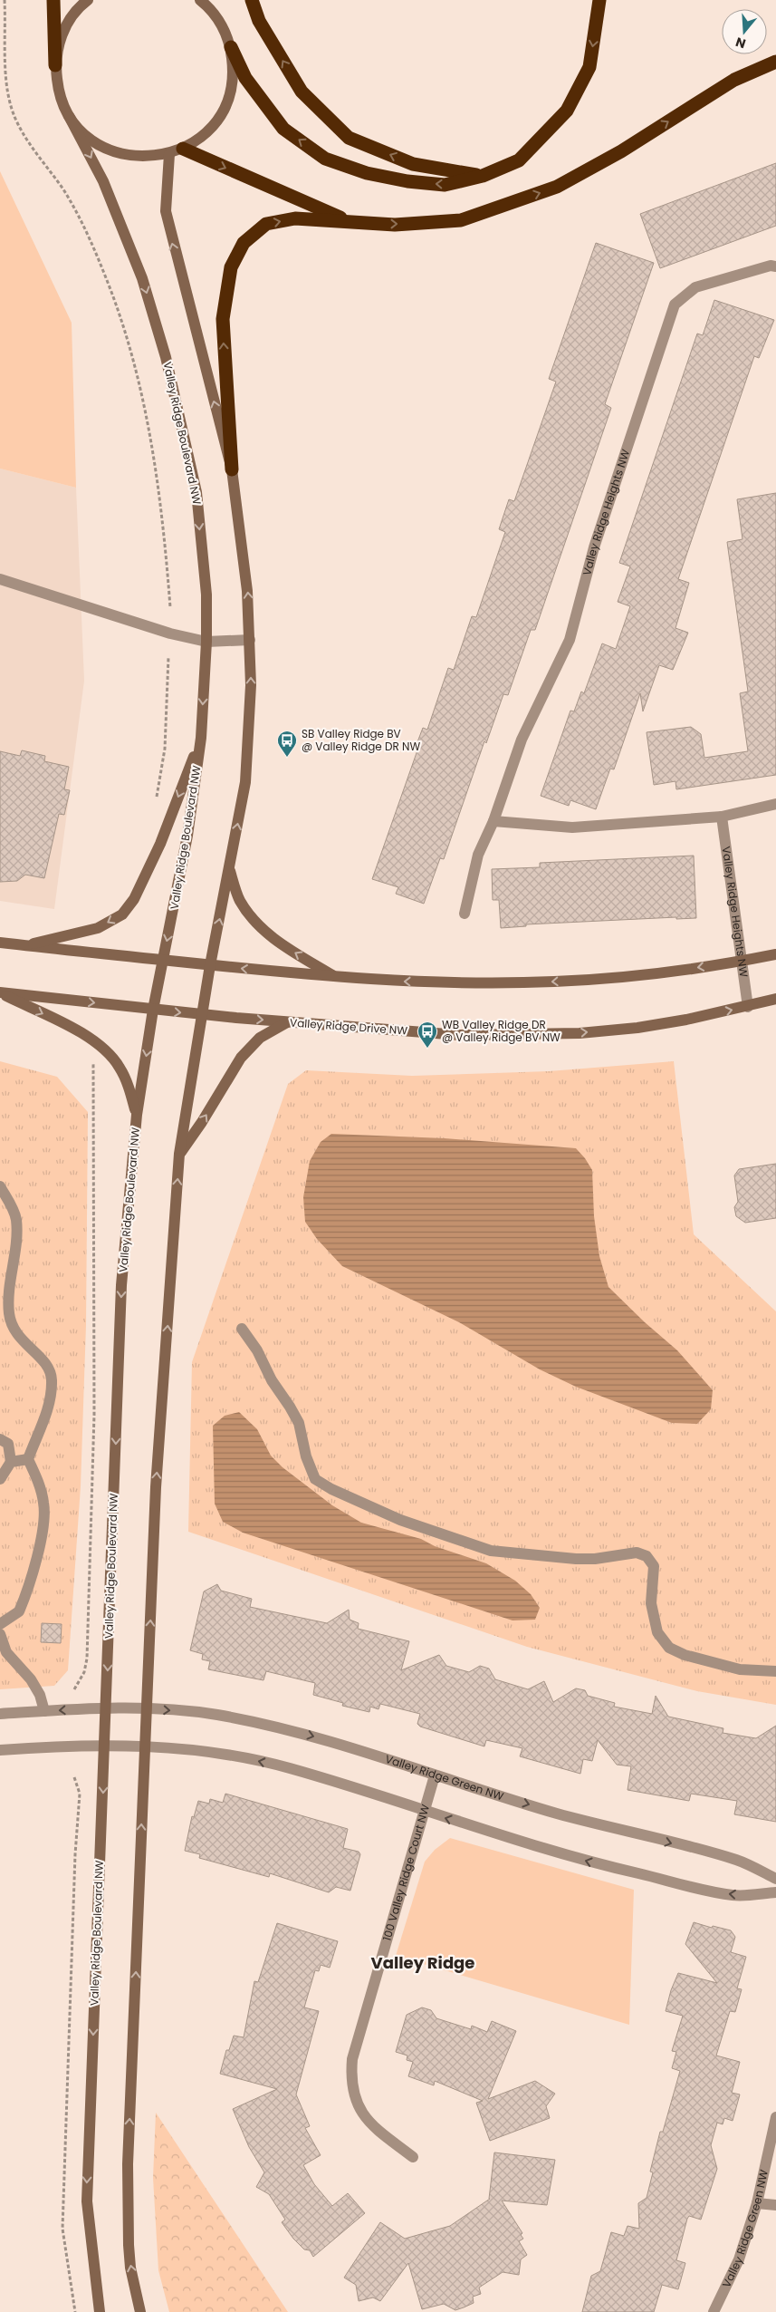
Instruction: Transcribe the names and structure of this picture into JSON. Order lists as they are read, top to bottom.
{
  "streets": {
    "street": [
      "Valley Ridge Boulevard NW",
      "Valley Ridge Heights NW",
      "Valley Ridge Drive NW",
      "Valley Ridge Green NW",
      "100 Valley Ridge Court NW"
    ]
  },
  "crossings": [
    ["Valley Ridge Boulevard NW", "Valley Ridge Drive NW"],
    ["Valley Ridge Boulevard NW", "Valley Ridge Green NW"],
    ["Valley Ridge Heights NW", "Valley Ridge Drive NW"],
    ["Valley Ridge Green NW", "100 Valley Ridge Court NW"]
  ],
  "districts": ["Valley Ridge"],
  "places": {
    "bus stop": ["SB Valley Ridge BV @ Valley Ridge DR NW", "WB Valley Ridge DR @ Valley Ridge BV NW"]
  },
  "north": "bottom"
}
